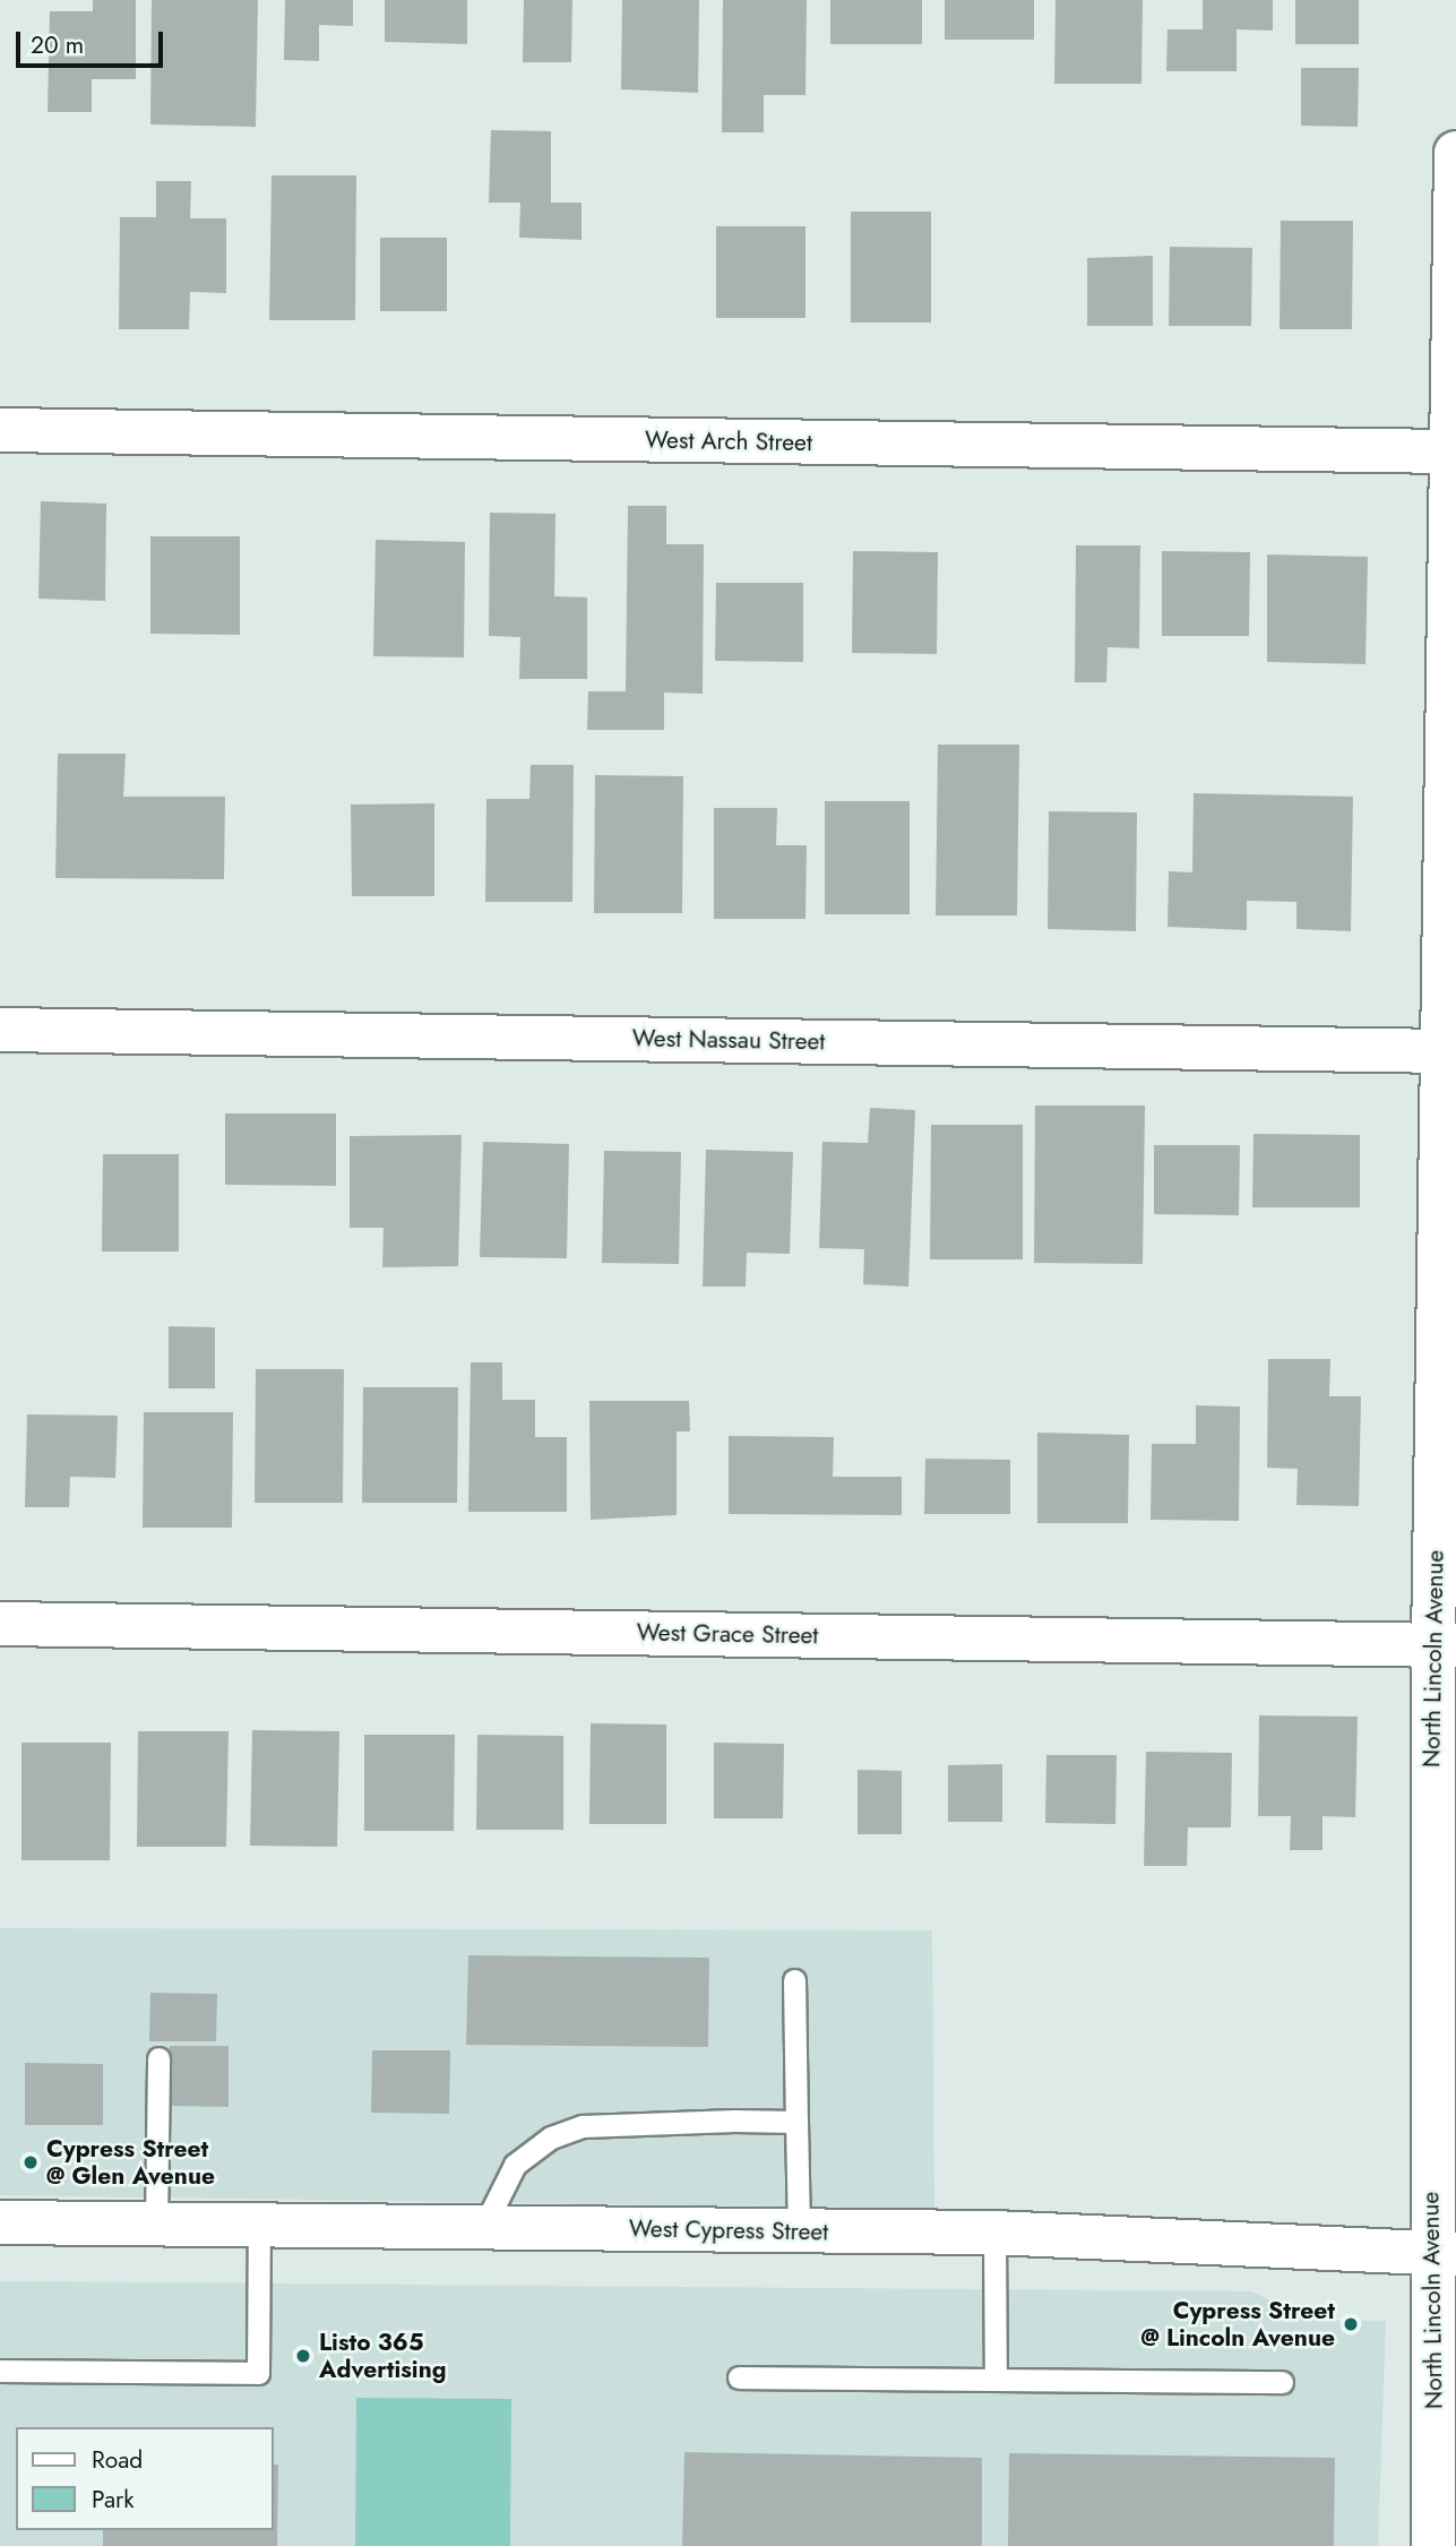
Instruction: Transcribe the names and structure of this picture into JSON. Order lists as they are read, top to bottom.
{
  "streets": {
    "street": [
      "West Arch Street",
      "West Nassau Street",
      "West Grace Street",
      "North Lincoln Avenue",
      "West Cypress Street"
    ]
  },
  "crossings": [
    ["West Arch Street", "North Lincoln Avenue"],
    ["West Nassau Street", "North Lincoln Avenue"],
    ["West Grace Street", "North Lincoln Avenue"],
    ["North Lincoln Avenue", "West Cypress Street"]
  ],
  "places": ["Cypress Street @ Glen Avenue", "Cypress Street @ Lincoln Avenue", "Listo 365 Advertising"],
  "legend": ["Road", "Park"],
  "scale_bar": "20 m"
}
